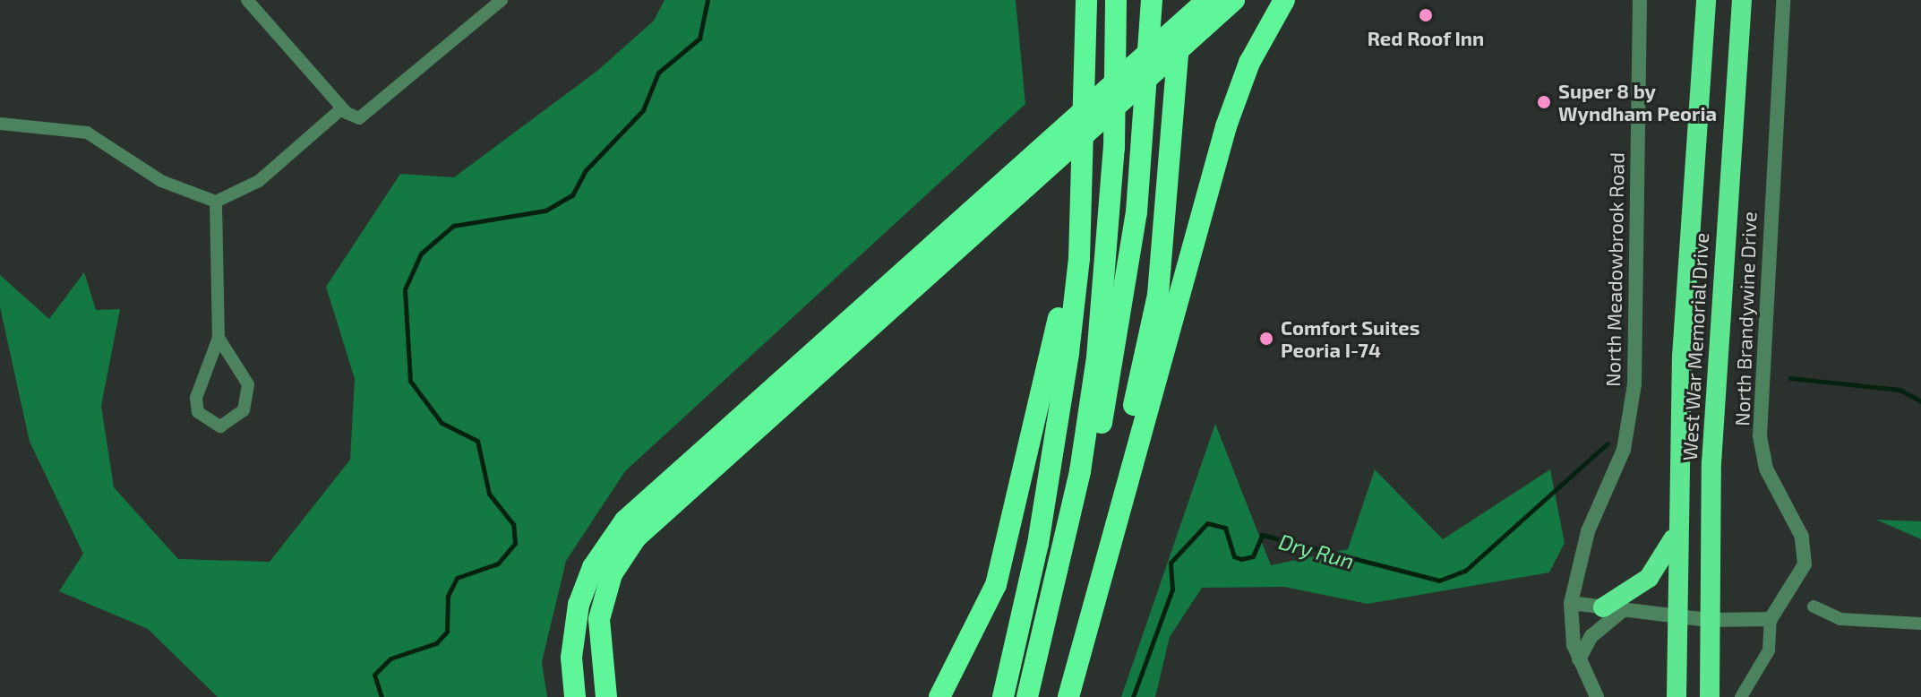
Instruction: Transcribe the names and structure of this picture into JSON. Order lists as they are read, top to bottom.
{
  "streets": {
    "highway": ["West War Memorial Drive"],
    "street": ["North Meadowbrook Road", "North Brandywine Drive"]
  },
  "water": ["Dry Run"],
  "places": ["Red Roof Inn", "Super 8 by Wyndham Peoria", "Comfort Suites Peoria I-74"]
}
